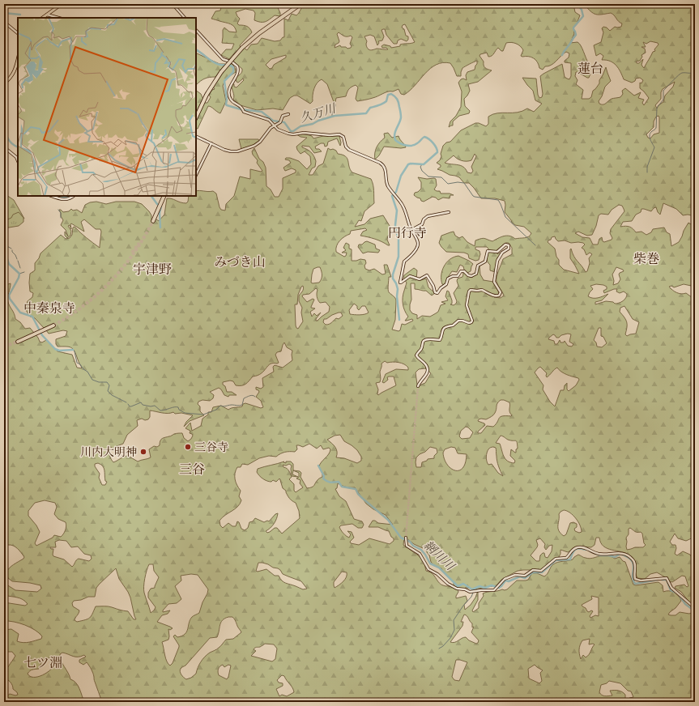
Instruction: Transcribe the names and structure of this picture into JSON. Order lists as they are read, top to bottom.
{
  "districts": [
    "蓮台",
    "円行寺",
    "柴巻",
    "みづき山",
    "宇津野",
    "中秦泉寺",
    "三谷",
    "七ツ淵"
  ],
  "water": ["久万川", "網川川"],
  "places": ["三谷寺", "川内大明神"]
}
